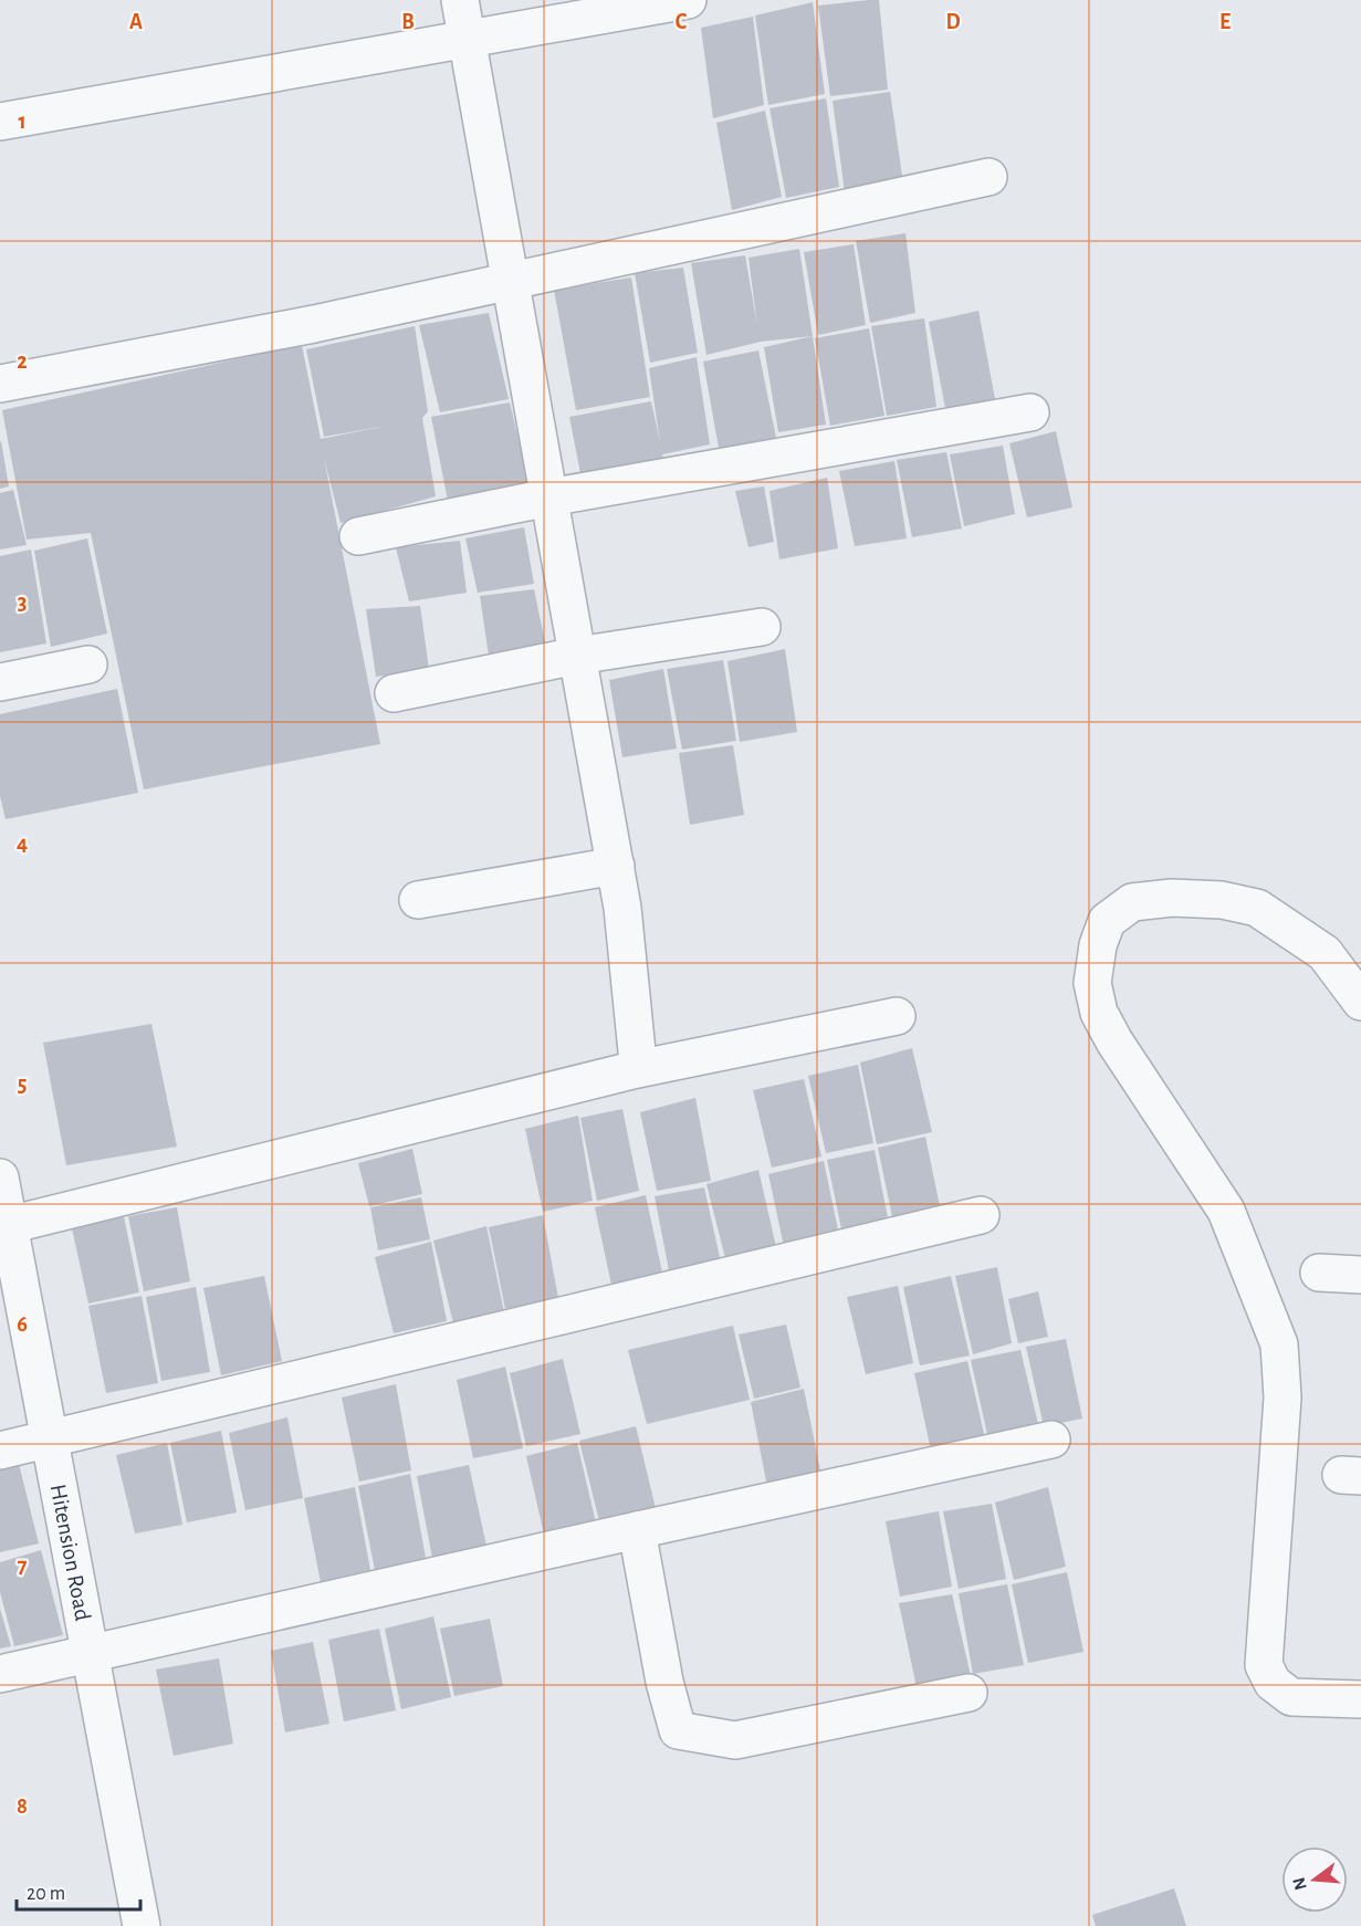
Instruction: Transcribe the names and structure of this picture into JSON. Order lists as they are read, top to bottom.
{
  "streets": {
    "street": ["Hitension Road"]
  },
  "scale_bar": "20 m",
  "north": "left",
  "grid": {
    "columns": [
      "A",
      "B",
      "C",
      "D",
      "E"
    ],
    "rows": [
      "1",
      "2",
      "3",
      "4",
      "5",
      "6",
      "7",
      "8"
    ]
  }
}
